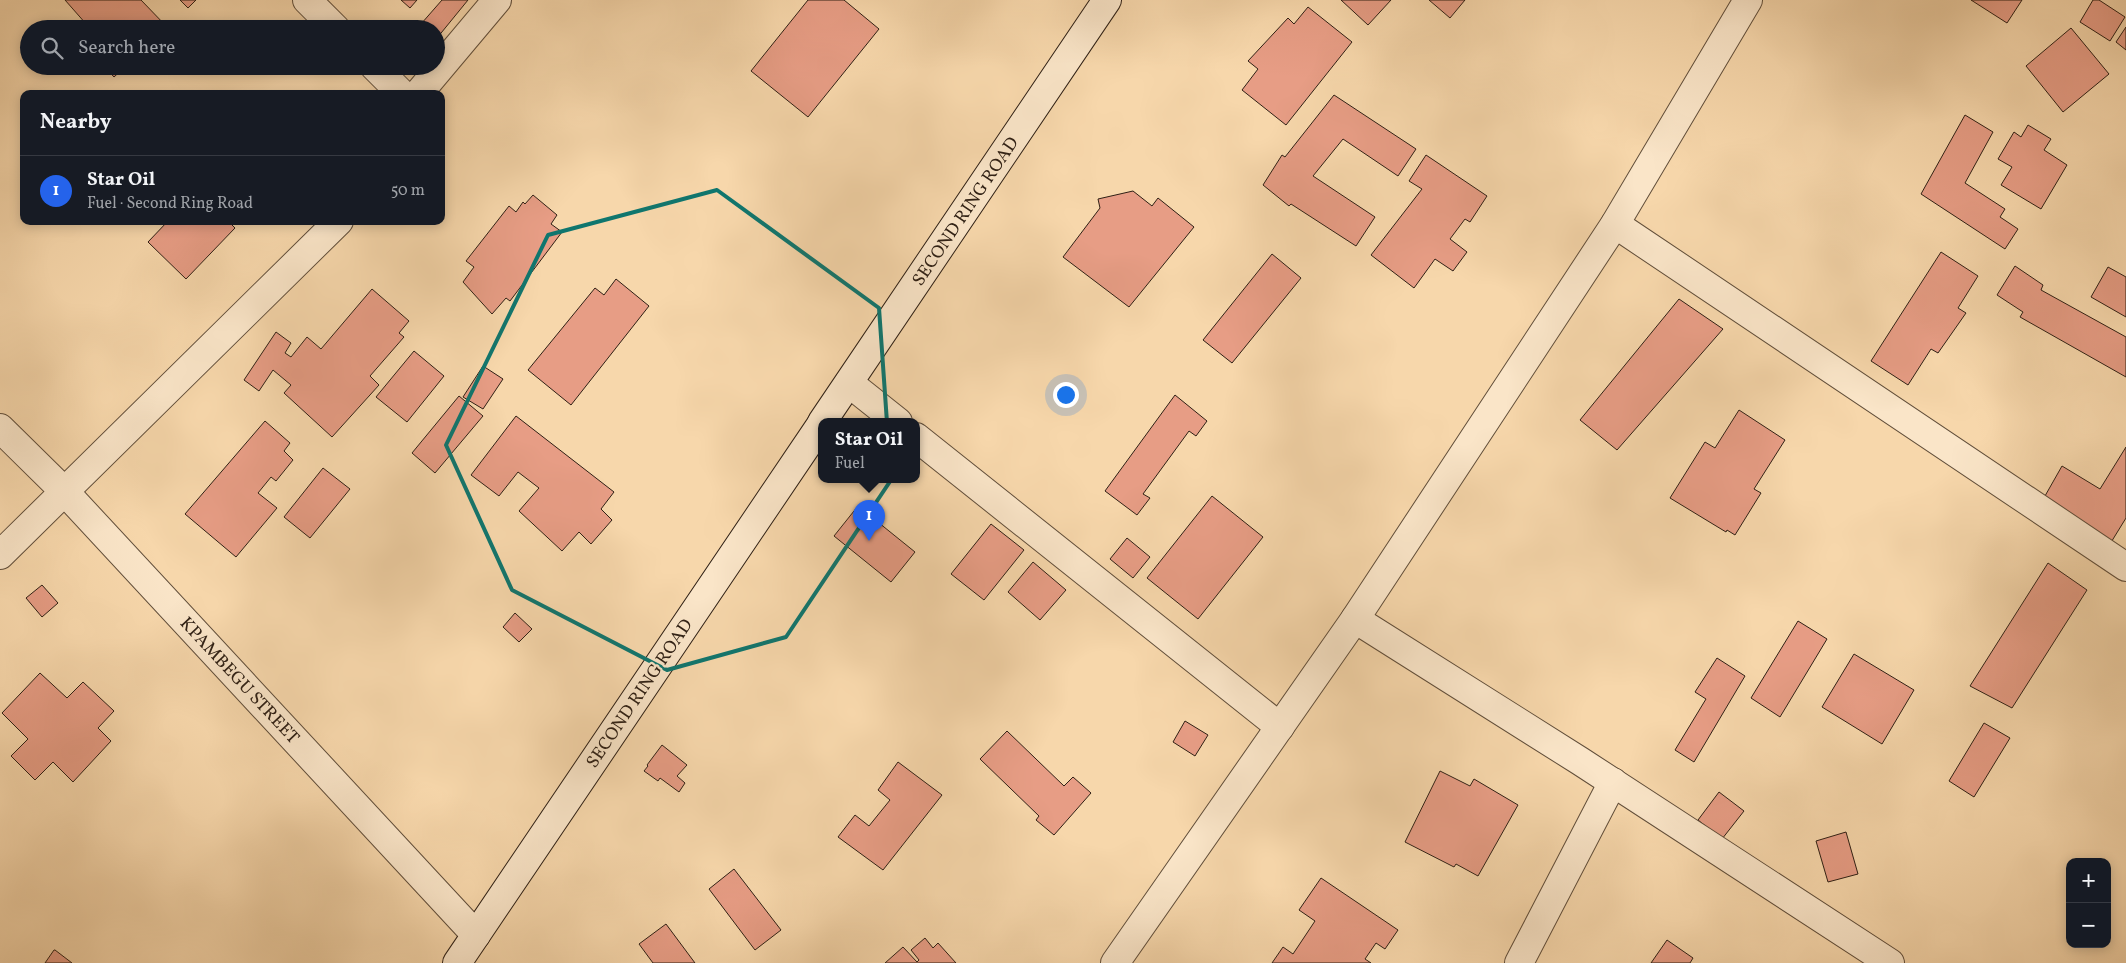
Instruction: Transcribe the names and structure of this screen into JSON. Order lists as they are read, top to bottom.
{
  "streets": {
    "street": ["SECOND RING ROAD", "KPAMBEGU STREET"]
  },
  "crossings": [
    ["SECOND RING ROAD", "KPAMBEGU STREET"]
  ],
  "page": {
    "search": "Search here",
    "heading": "Nearby",
    "list": [
      {
        "mark": "1",
        "name": "Star Oil",
        "note": "Fuel · Second Ring Road",
        "value": "50 m"
      }
    ],
    "popup": ["Star Oil", "Fuel"],
    "pins": "1",
    "map_buttons": ["+", "−"]
  }
}
